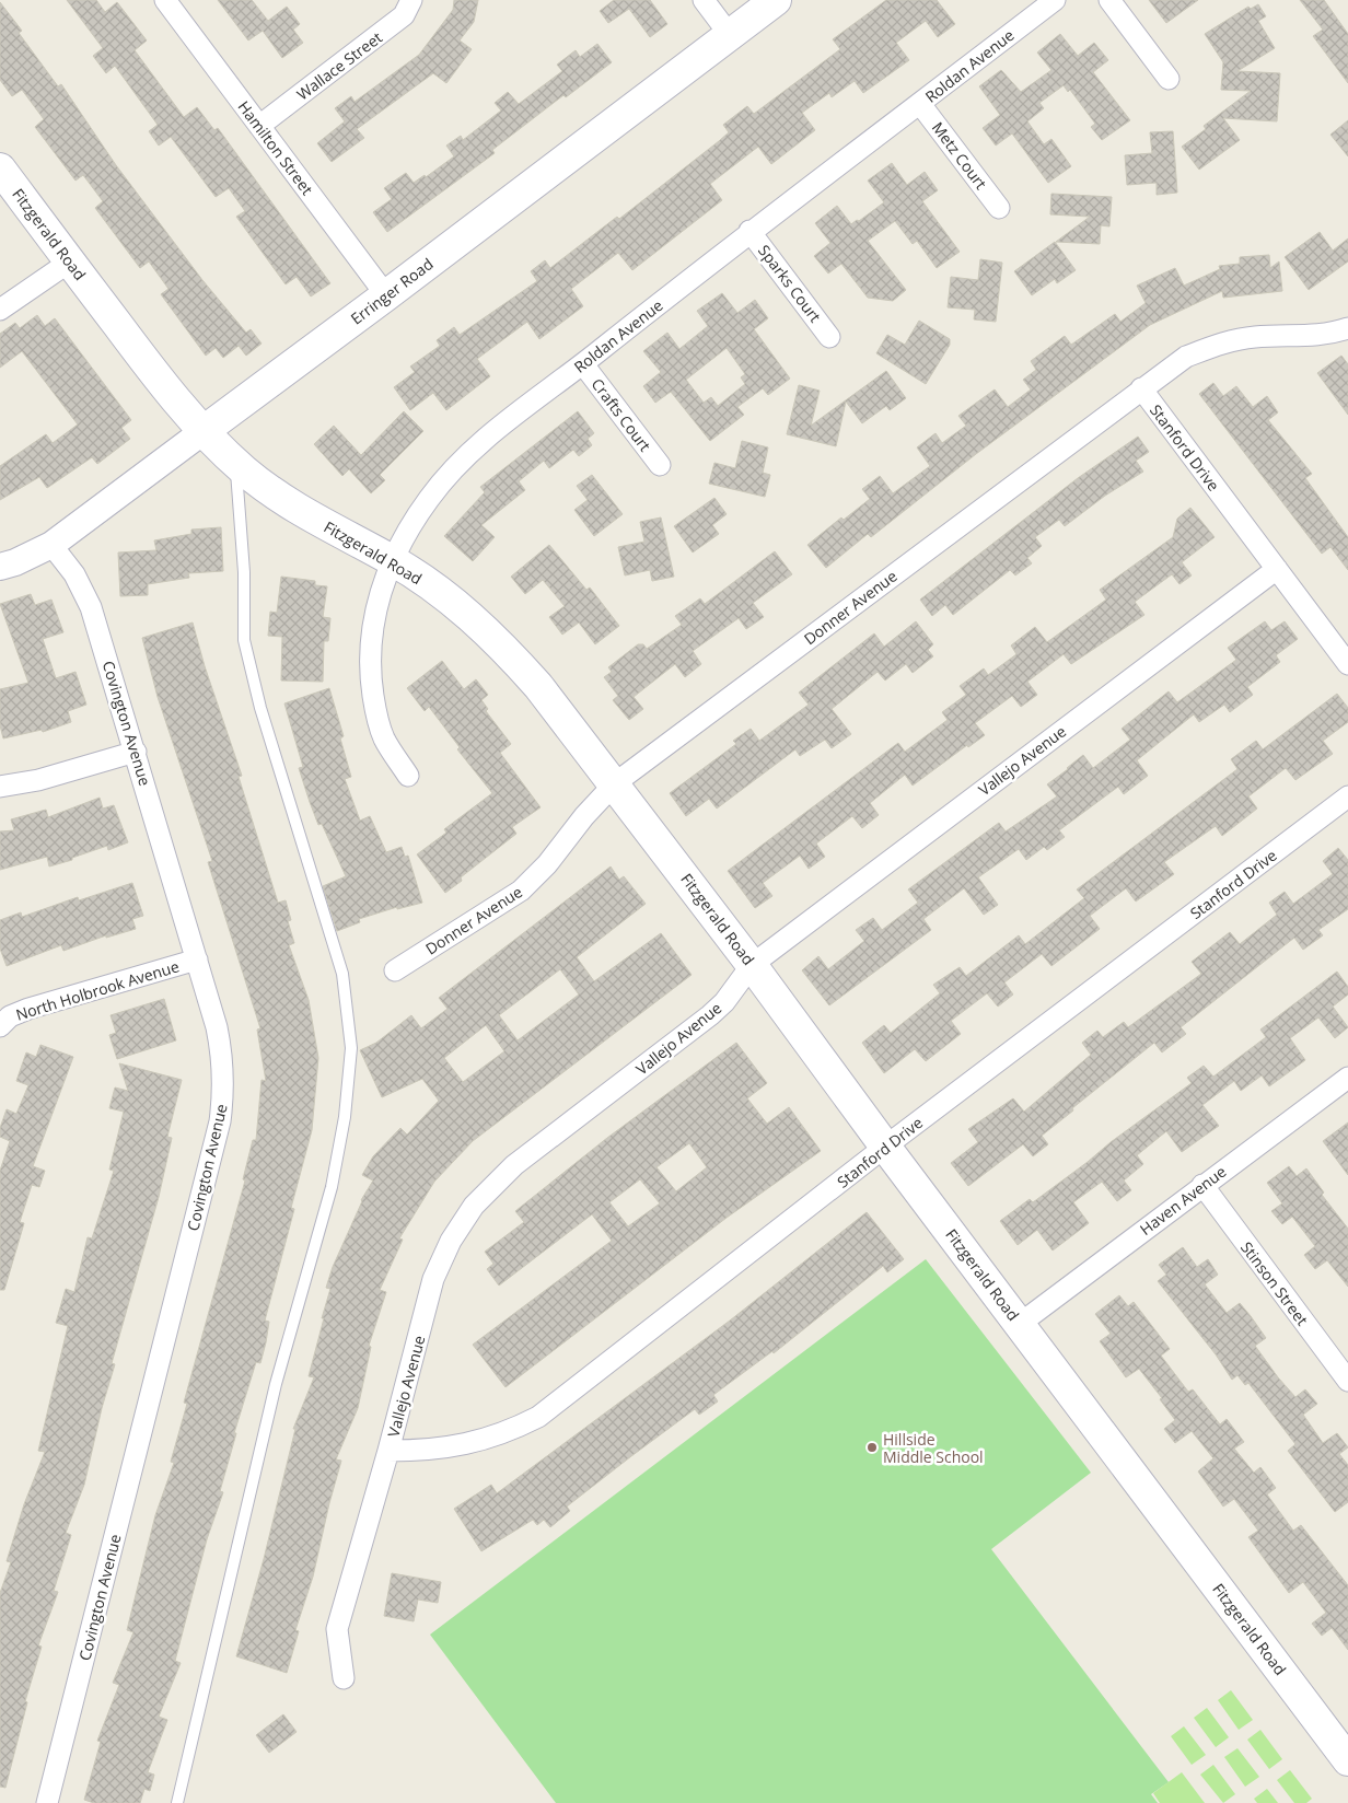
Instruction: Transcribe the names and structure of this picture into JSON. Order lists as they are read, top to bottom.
{
  "streets": {
    "main road": ["Fitzgerald Road", "Erringer Road"],
    "street": [
      "Wallace Street",
      "Roldan Avenue",
      "Hamilton Street",
      "Metz Court",
      "Sparks Court",
      "Crafts Court",
      "Stanford Drive",
      "Donner Avenue",
      "Covington Avenue",
      "Vallejo Avenue",
      "North Holbrook Avenue",
      "Haven Avenue",
      "Stinson Street"
    ]
  },
  "crossings": [
    ["Wallace Street", "Hamilton Street"],
    ["Roldan Avenue", "Metz Court"],
    ["Roldan Avenue", "Fitzgerald Road"],
    ["Roldan Avenue", "Sparks Court"],
    ["Roldan Avenue", "Crafts Court"],
    ["Hamilton Street", "Erringer Road"],
    ["Fitzgerald Road", "Erringer Road"],
    ["Fitzgerald Road", "Stanford Drive"],
    ["Fitzgerald Road", "Donner Avenue"],
    ["Fitzgerald Road", "Vallejo Avenue"],
    ["Fitzgerald Road", "Haven Avenue"],
    ["Erringer Road", "Covington Avenue"],
    ["Stanford Drive", "Donner Avenue"],
    ["Stanford Drive", "Vallejo Avenue"],
    ["Covington Avenue", "North Holbrook Avenue"],
    ["Haven Avenue", "Stinson Street"]
  ],
  "places": ["Hillside Middle School"]
}
